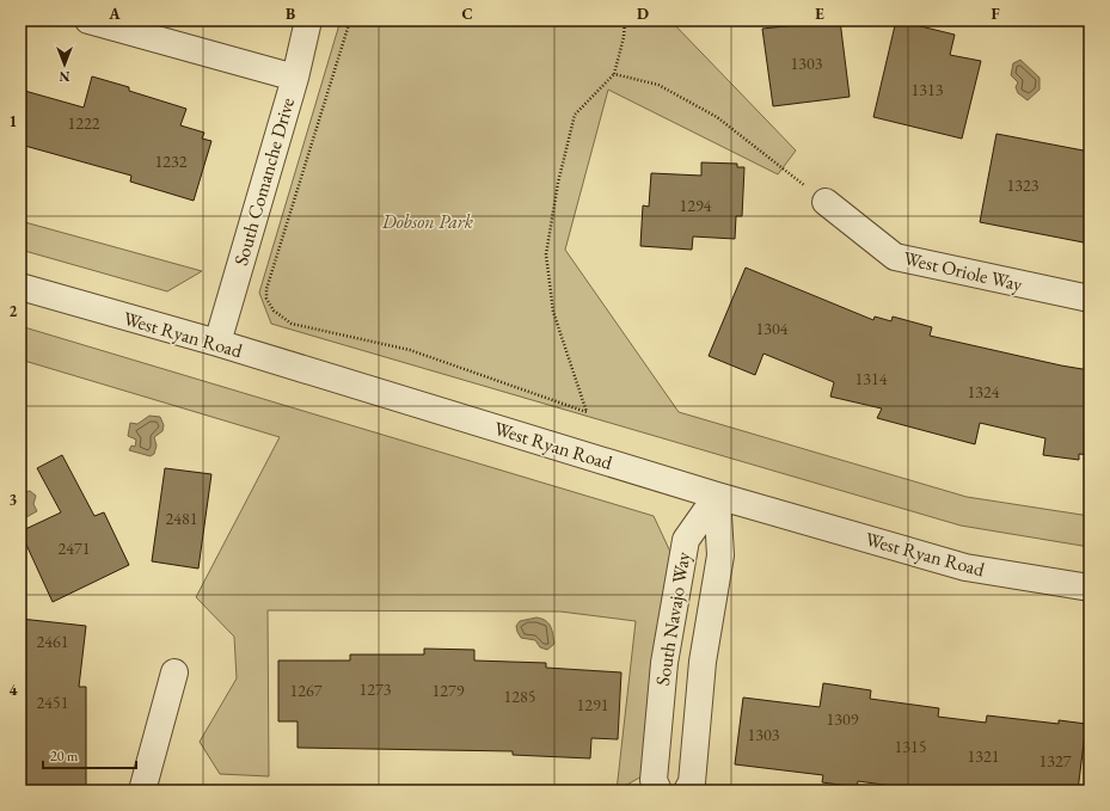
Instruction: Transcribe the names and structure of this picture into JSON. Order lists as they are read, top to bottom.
{
  "streets": {
    "street": [
      "South Comanche Drive",
      "West Oriole Way",
      "West Ryan Road",
      "South Navajo Way"
    ]
  },
  "crossings": [
    ["South Comanche Drive", "West Ryan Road"],
    ["West Ryan Road", "South Navajo Way"]
  ],
  "parks": ["Dobson Park"],
  "house_numbers": [
    "1303",
    "1313",
    "1222",
    "1232",
    "1323",
    "1294",
    "1304",
    "1314",
    "1324",
    "2481",
    "2471",
    "2461",
    "1273",
    "1267",
    "1279",
    "1285",
    "2451",
    "1291",
    "1309",
    "1303",
    "1315",
    "1321",
    "1327"
  ],
  "scale_bar": "20 m",
  "north": "bottom",
  "grid": {
    "columns": [
      "A",
      "B",
      "C",
      "D",
      "E",
      "F"
    ],
    "rows": [
      "1",
      "2",
      "3",
      "4"
    ]
  }
}
